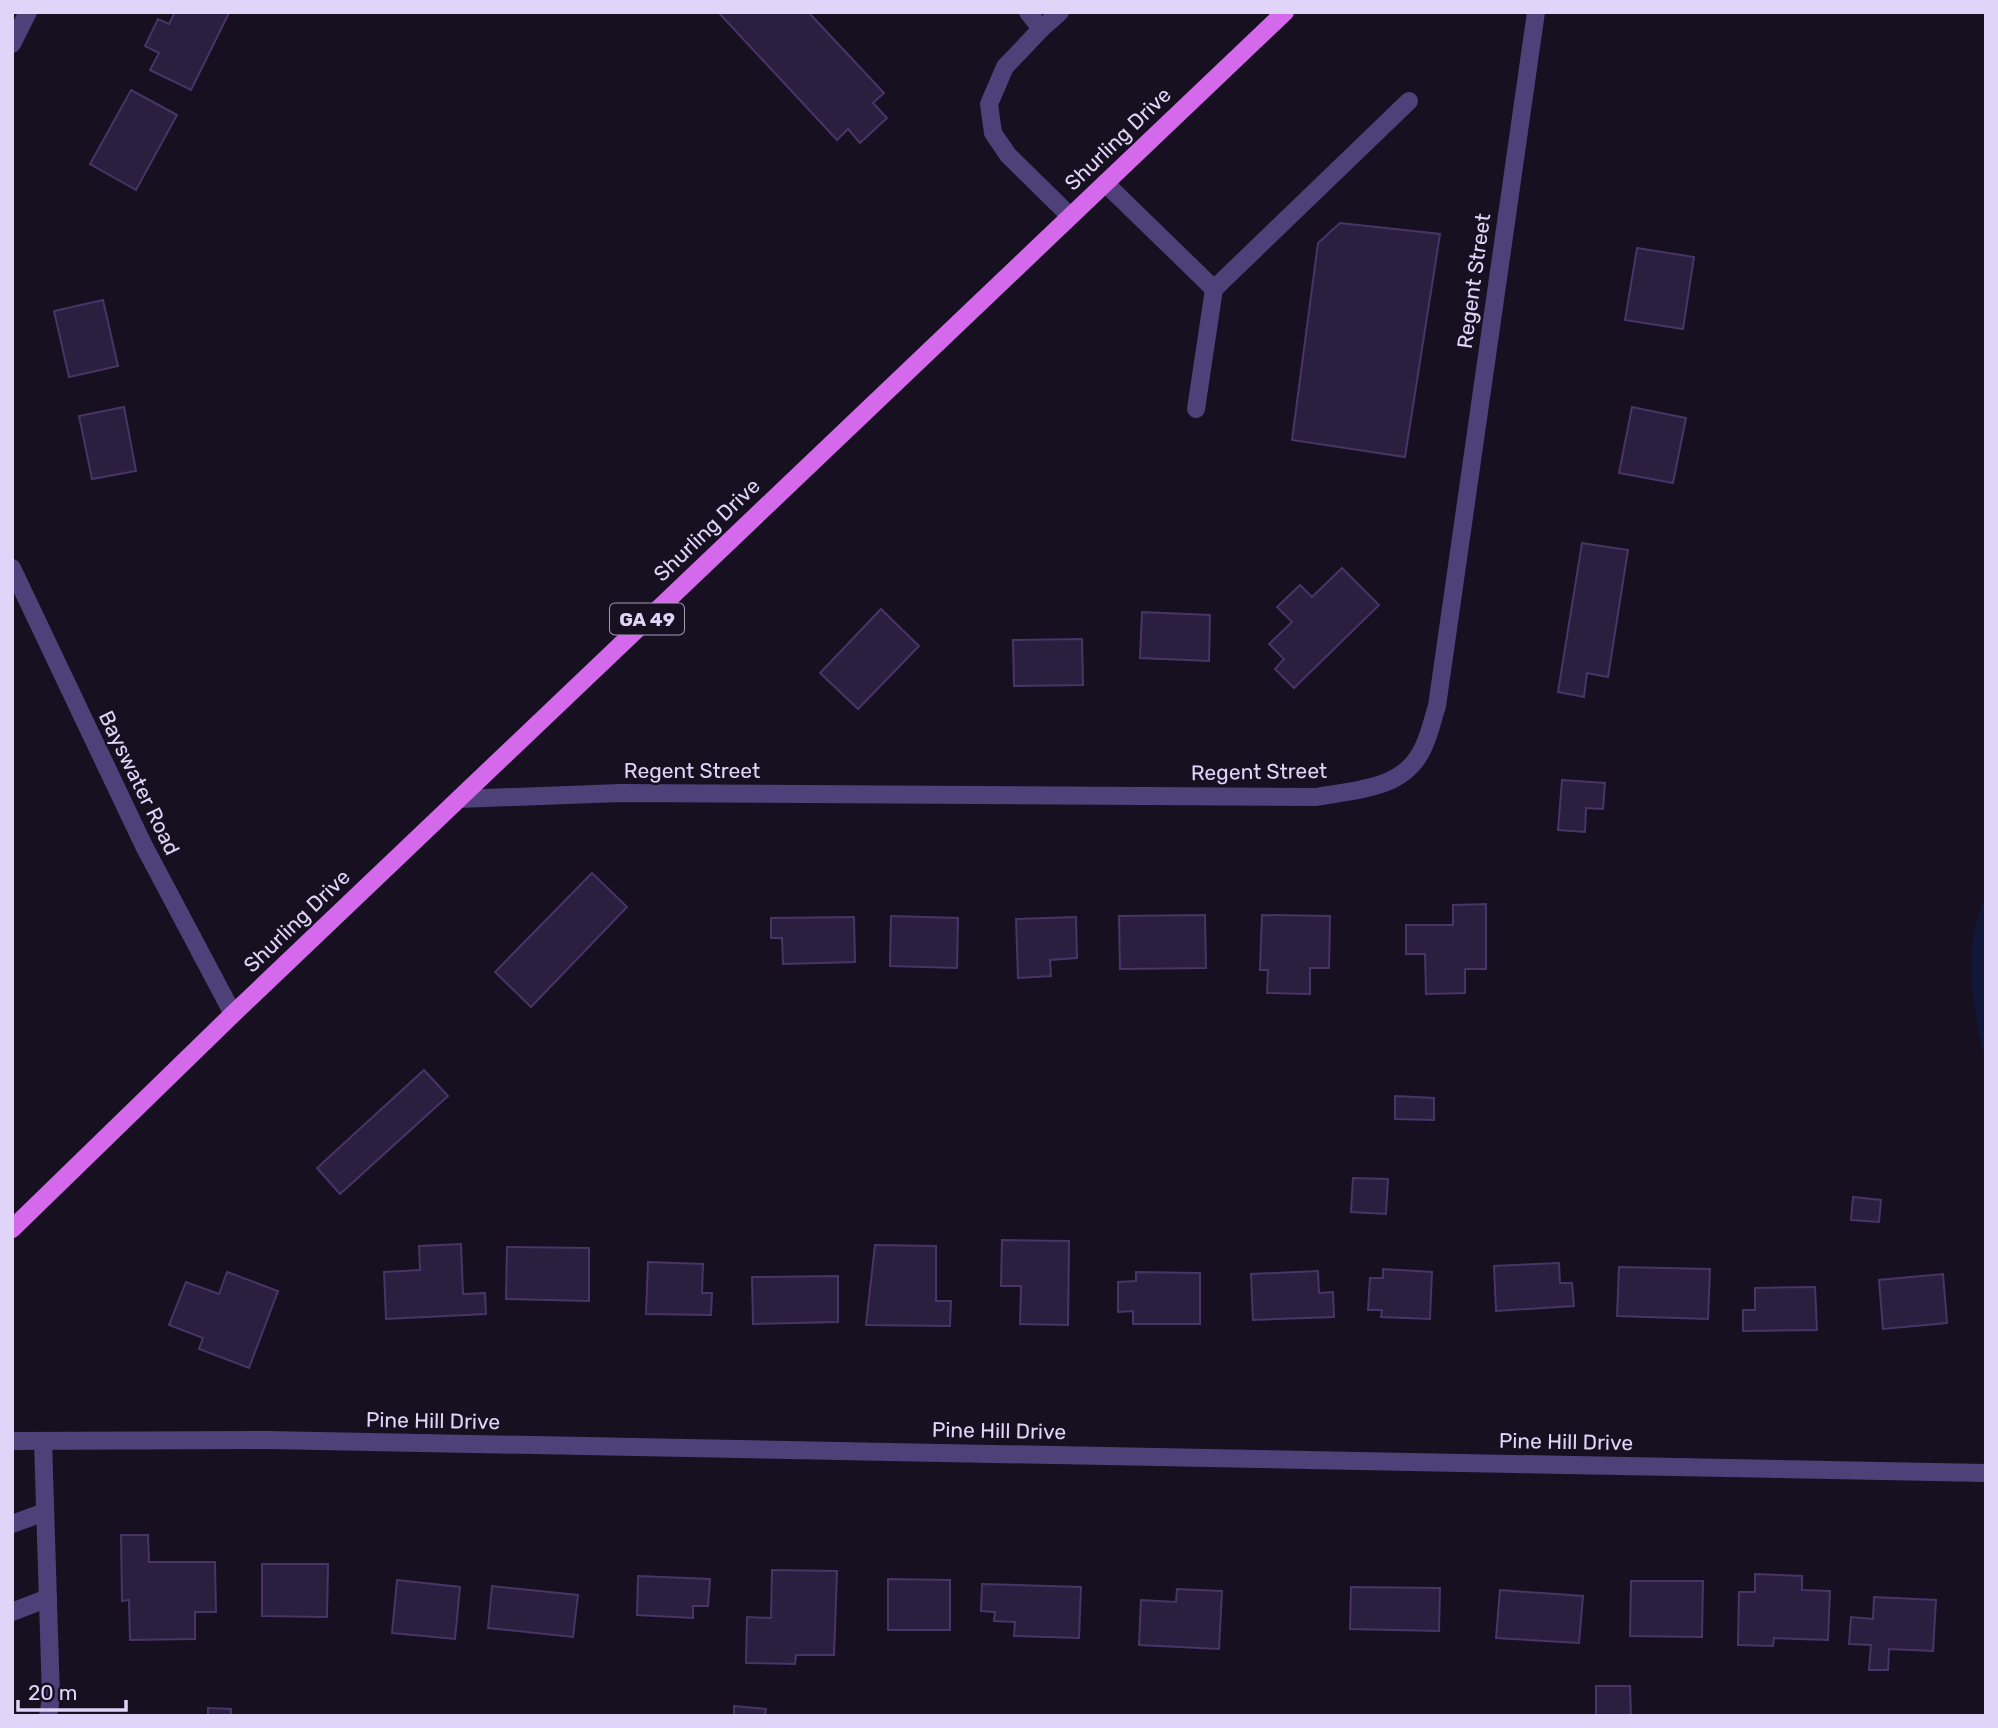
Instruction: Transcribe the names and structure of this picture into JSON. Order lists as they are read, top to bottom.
{
  "streets": {
    "main road": ["Shurling Drive", "GA 49"],
    "street": ["Regent Street", "Bayswater Road", "Pine Hill Drive"]
  },
  "crossings": [
    ["Shurling Drive", "Regent Street"],
    ["Shurling Drive", "Bayswater Road"]
  ],
  "scale_bar": "20 m"
}
